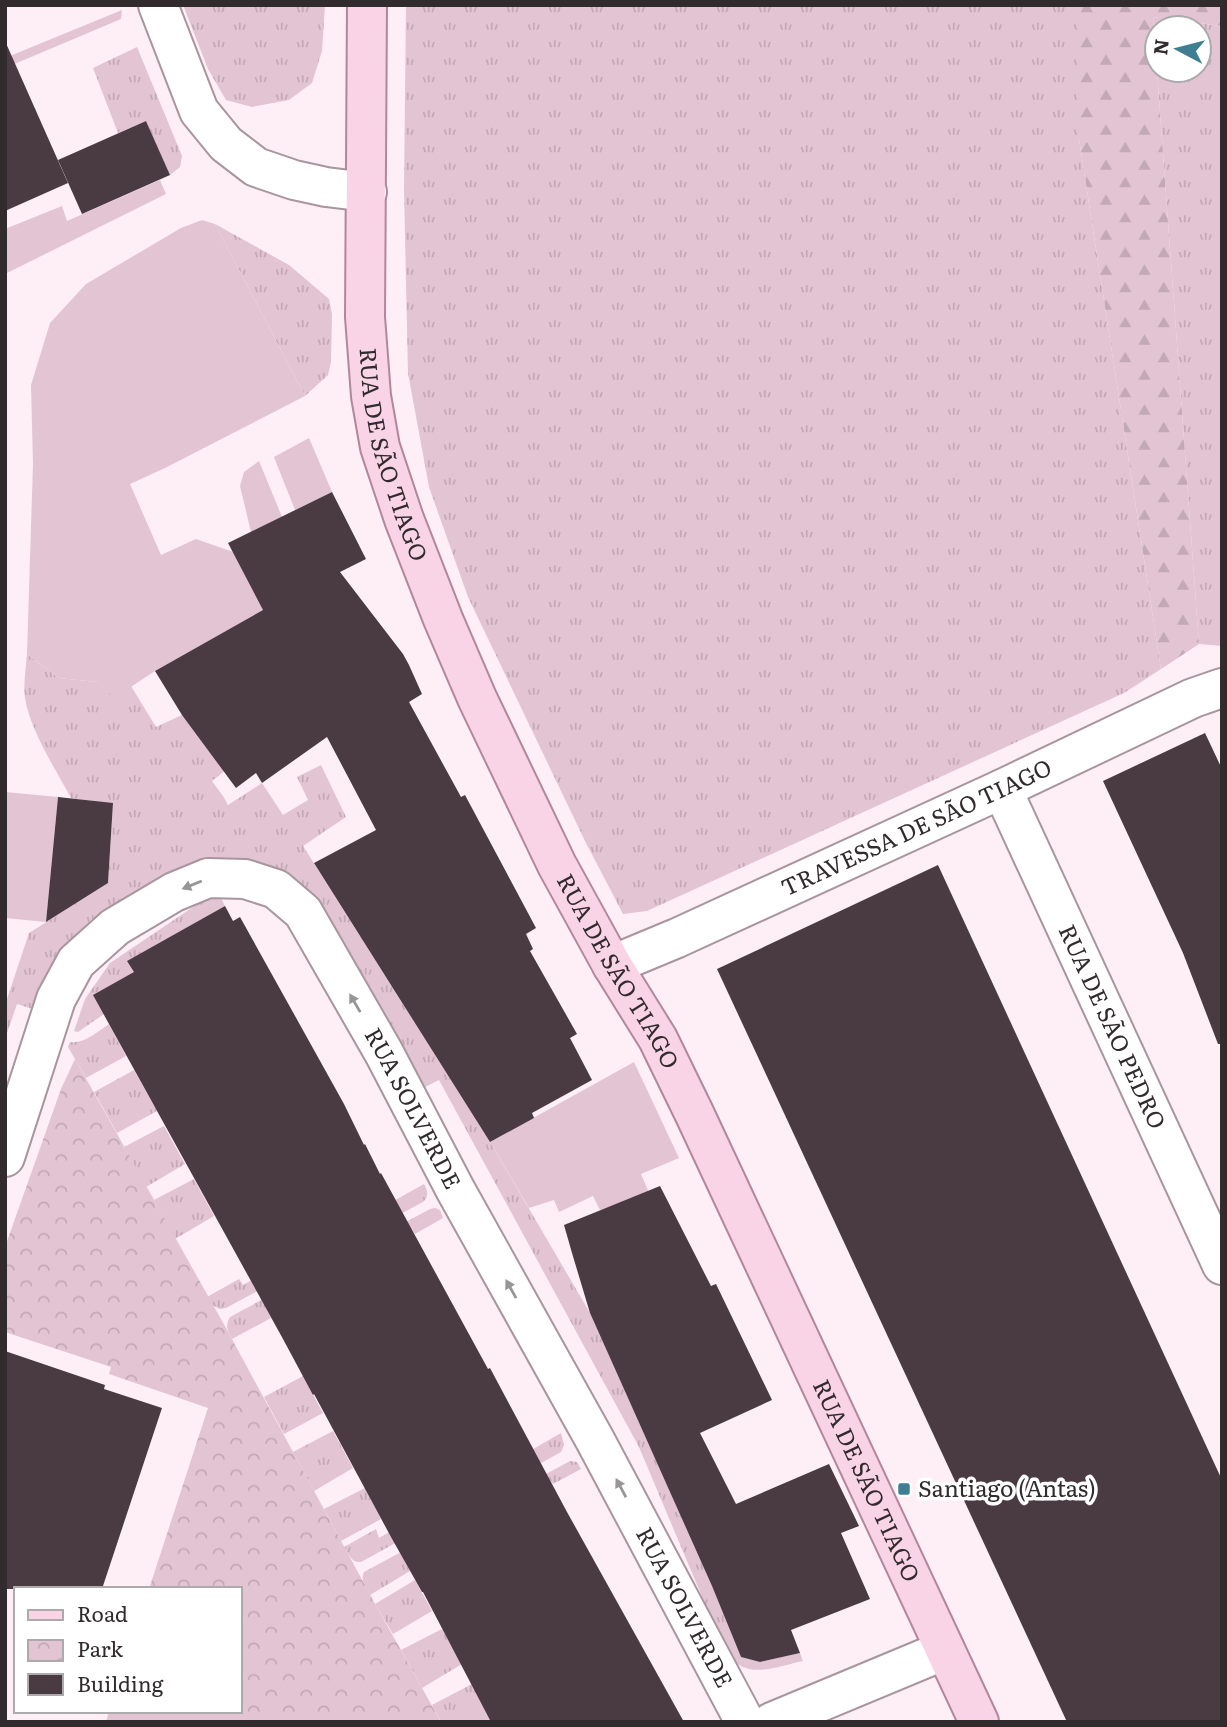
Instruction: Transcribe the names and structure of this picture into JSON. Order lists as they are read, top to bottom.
{
  "streets": {
    "main road": ["RUA DE SÃO TIAGO"],
    "street": ["TRAVESSA DE SÃO TIAGO", "RUA DE SÃO PEDRO", "RUA SOLVERDE"]
  },
  "crossings": [
    ["RUA DE SÃO TIAGO", "TRAVESSA DE SÃO TIAGO"],
    ["TRAVESSA DE SÃO TIAGO", "RUA DE SÃO PEDRO"]
  ],
  "places": {
    "transit": ["Santiago (Antas)"]
  },
  "legend": ["Road", "Park", "Building"],
  "north": "left"
}
